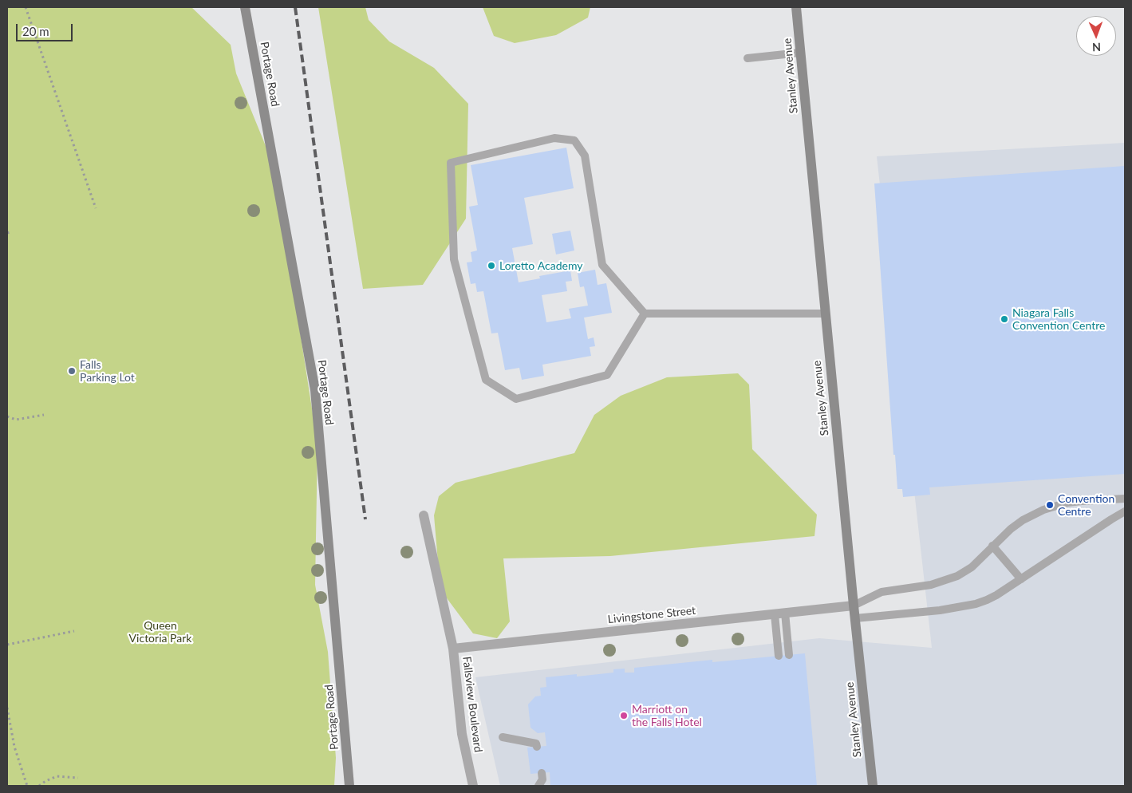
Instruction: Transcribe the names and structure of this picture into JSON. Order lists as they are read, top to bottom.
{
  "streets": {
    "main road": ["Portage Road", "Stanley Avenue"],
    "street": ["Livingstone Street", "Fallsview Boulevard"]
  },
  "crossings": [
    ["Stanley Avenue", "Livingstone Street"],
    ["Livingstone Street", "Fallsview Boulevard"]
  ],
  "parks": ["Queen Victoria Park"],
  "places": [
    "Loretto Academy",
    "Niagara Falls Convention Centre",
    "Falls Parking Lot",
    "Convention Centre",
    "Marriott on the Falls Hotel"
  ],
  "scale_bar": "20 m",
  "north": "bottom"
}
